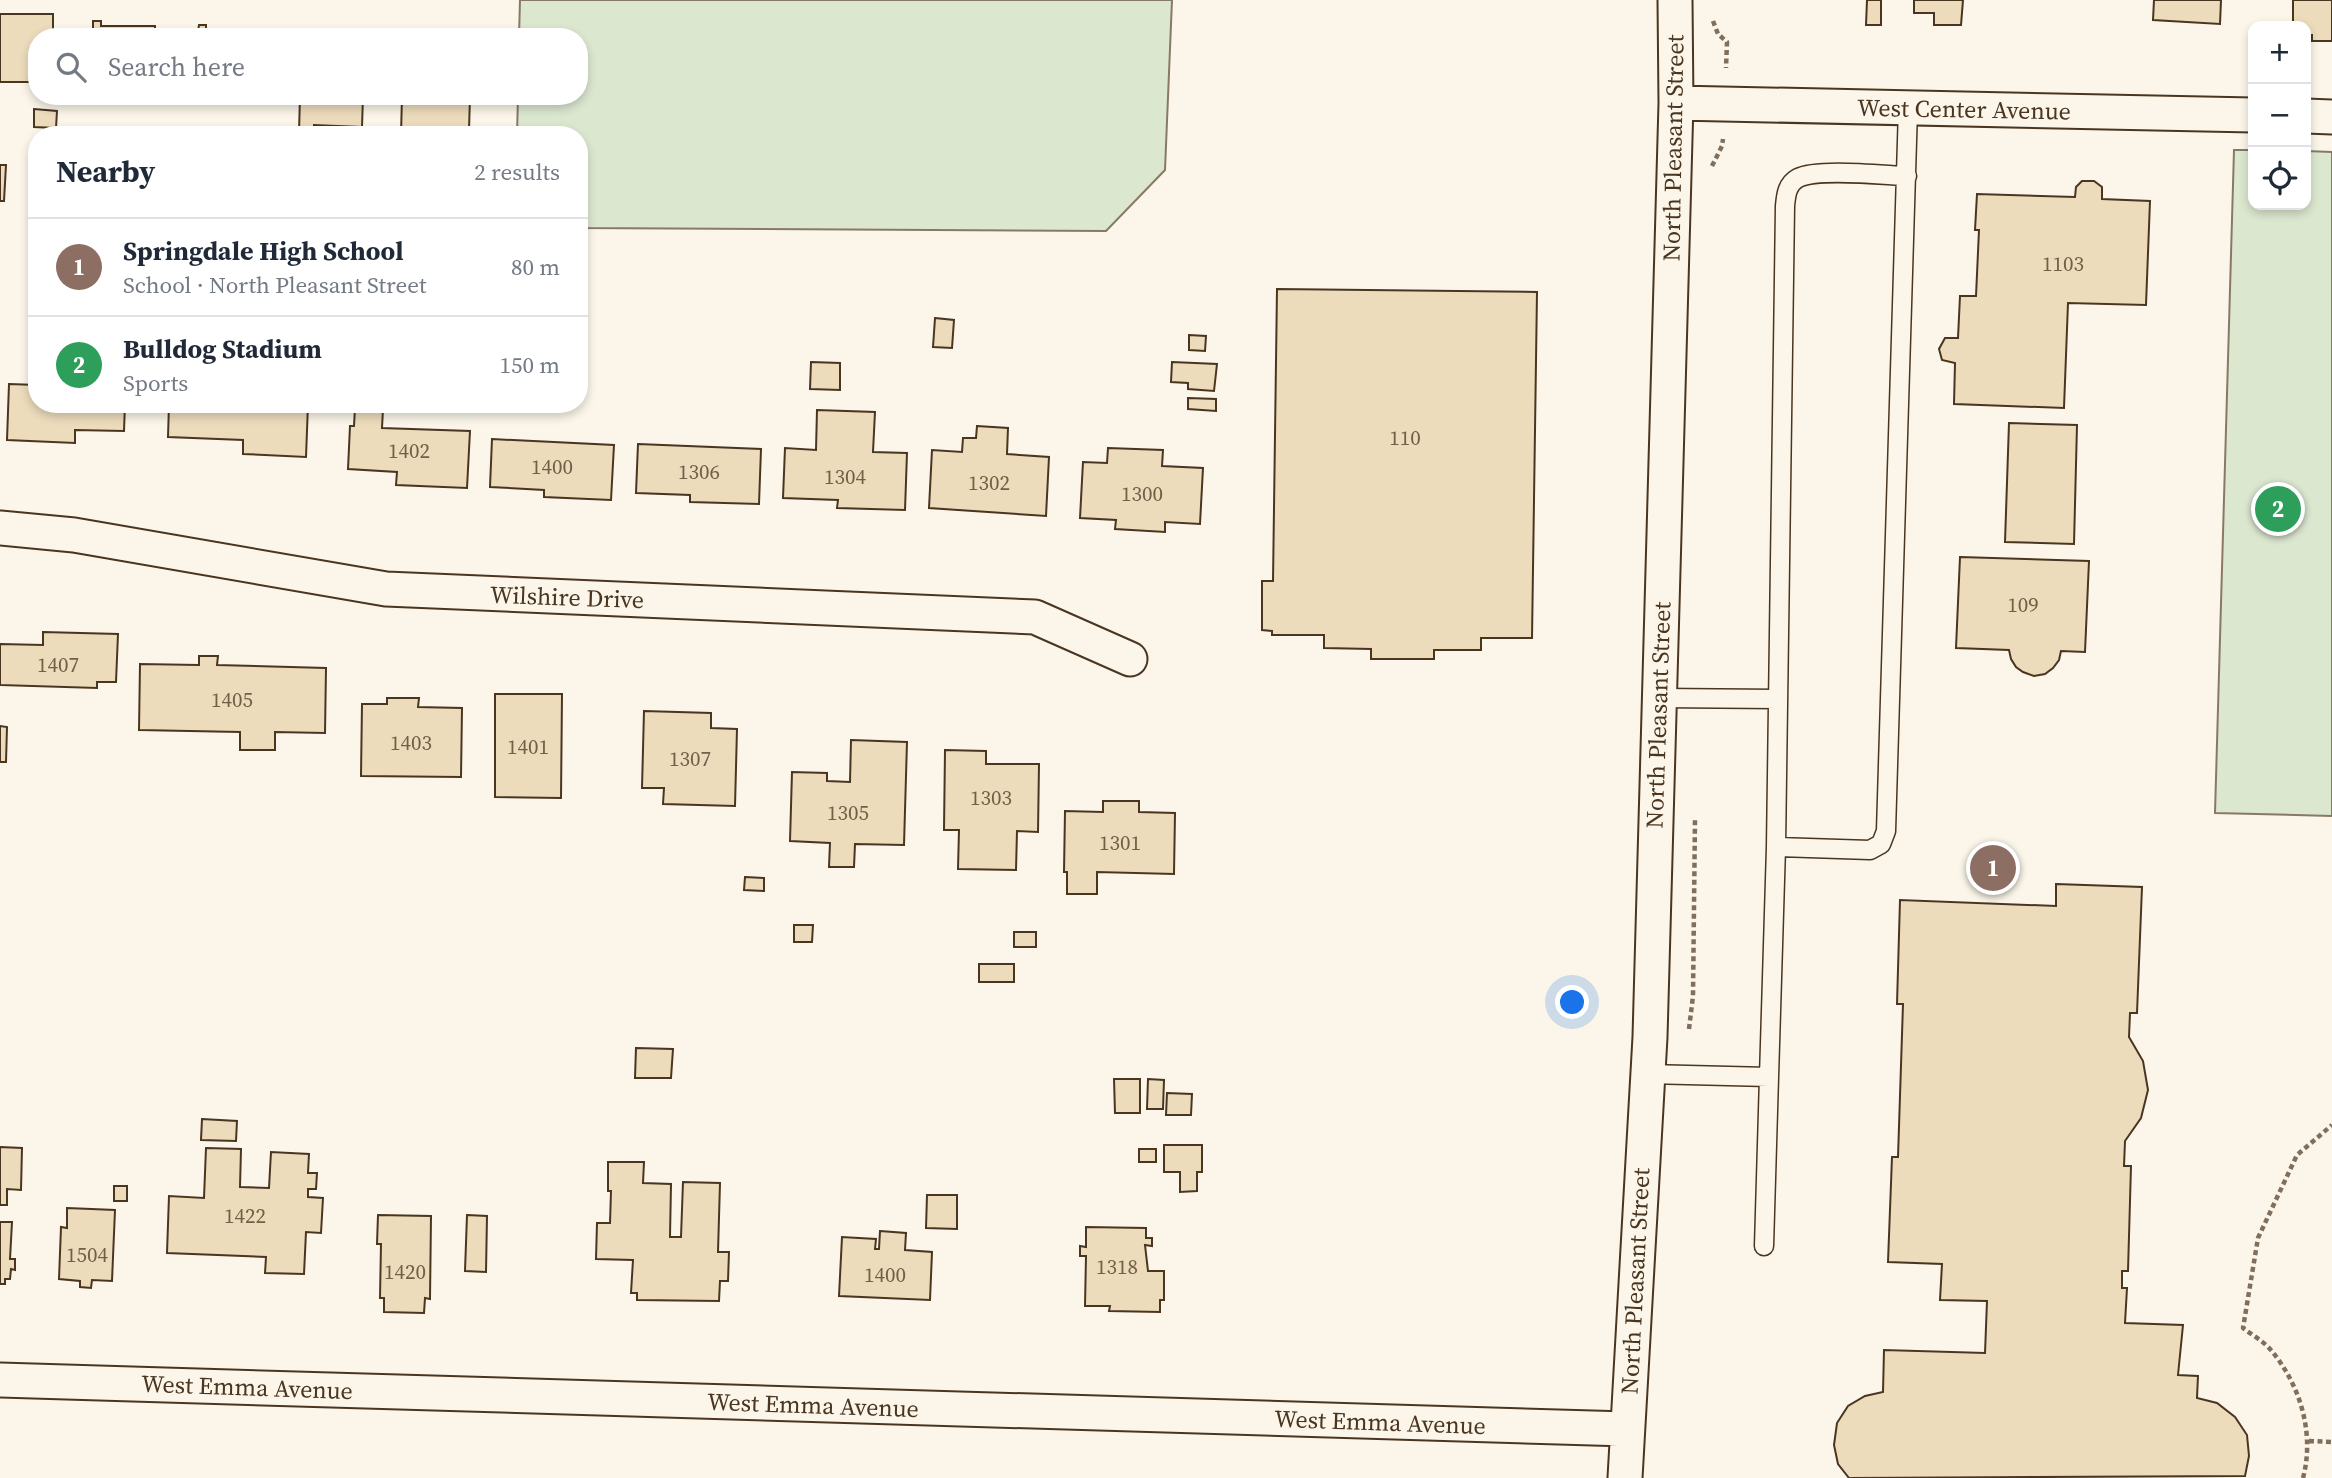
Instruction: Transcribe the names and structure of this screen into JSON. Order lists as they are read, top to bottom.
{
  "streets": {
    "street": [
      "West Center Avenue",
      "North Pleasant Street",
      "Wilshire Drive",
      "West Emma Avenue"
    ]
  },
  "crossings": [
    ["West Center Avenue", "North Pleasant Street"],
    ["North Pleasant Street", "West Emma Avenue"]
  ],
  "house_numbers": [
    "1103",
    "110",
    "1402",
    "1400",
    "1306",
    "1304",
    "1302",
    "1300",
    "109",
    "1407",
    "1405",
    "1403",
    "1401",
    "1307",
    "1303",
    "1305",
    "1301",
    "1422",
    "1504",
    "1318",
    "1420",
    "1400"
  ],
  "page": {
    "map_buttons": ["+", "−"],
    "search": "Search here",
    "heading": ["Nearby", "2 results"],
    "list": [
      {
        "mark": "1",
        "name": "Springdale High School",
        "note": "School · North Pleasant Street",
        "value": "80 m"
      },
      {
        "mark": "2",
        "name": "Bulldog Stadium",
        "note": "Sports",
        "value": "150 m"
      }
    ],
    "pins": ["2", "1"]
  }
}
